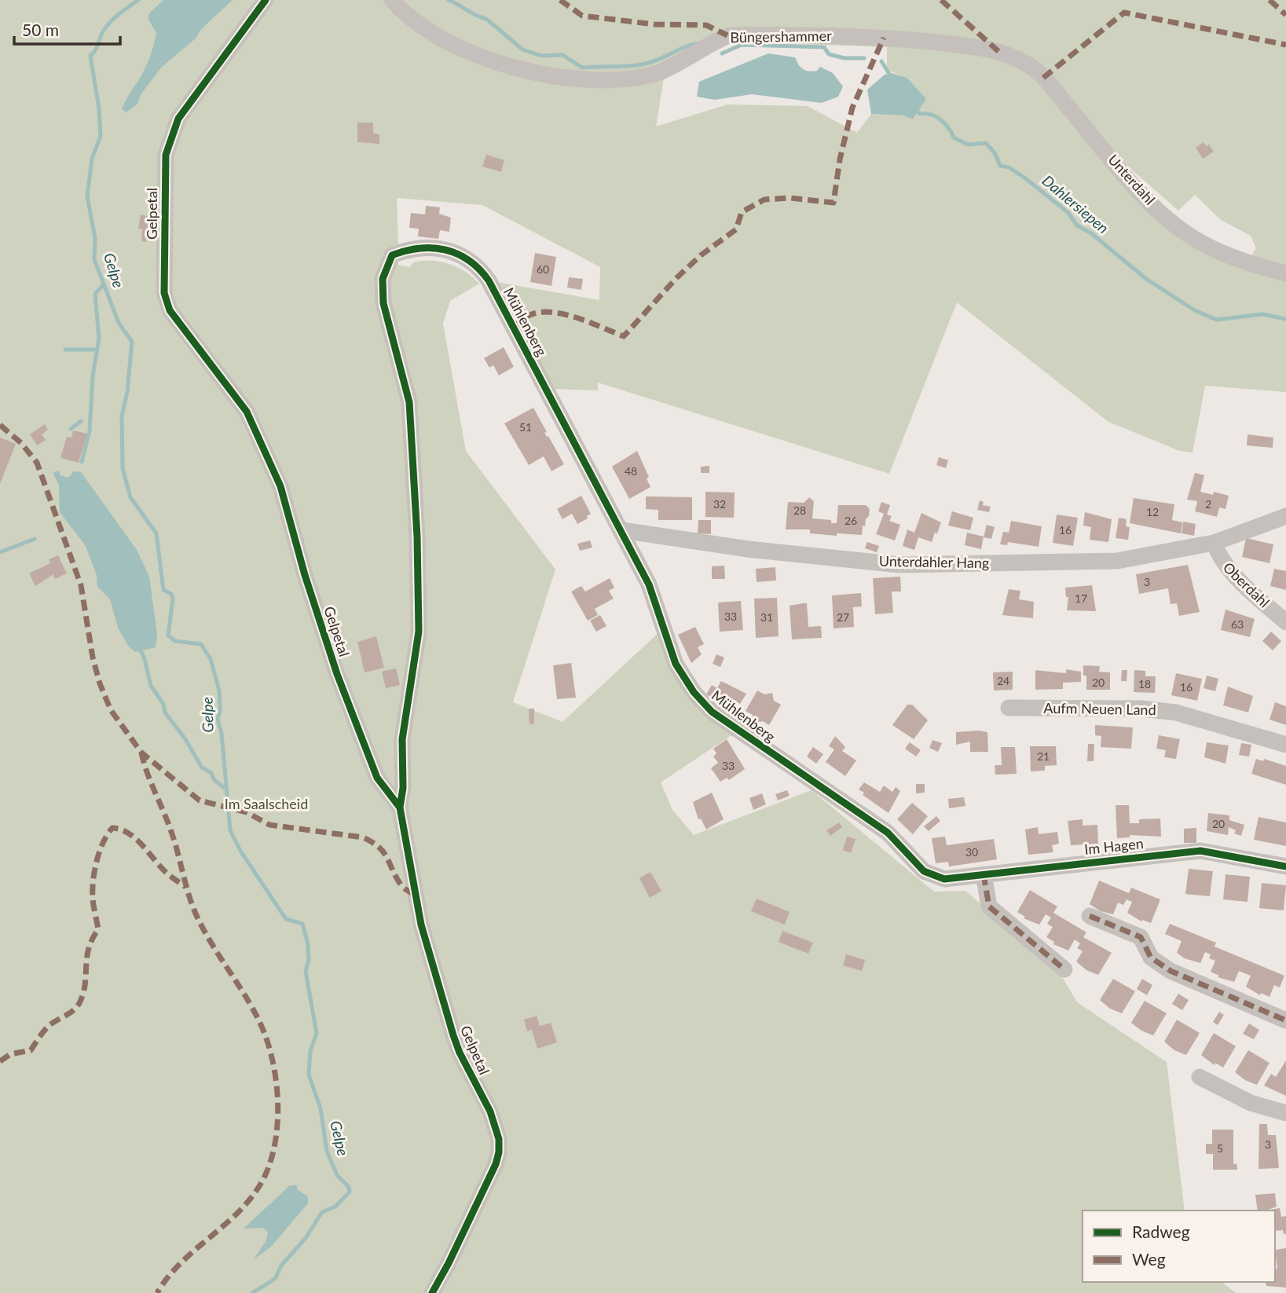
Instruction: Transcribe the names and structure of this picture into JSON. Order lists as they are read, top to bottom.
{
  "streets": {
    "street": [
      "Büngershammer",
      "Unterdahl",
      "Gelpetal",
      "Mühlenberg",
      "Unterdahler Hang",
      "Oberdahl",
      "Aufm Neuen Land",
      "Im Hagen"
    ]
  },
  "crossings": [
    ["Büngershammer", "Unterdahl"],
    ["Gelpetal", "Mühlenberg"],
    ["Mühlenberg", "Unterdahler Hang"],
    ["Mühlenberg", "Im Hagen"],
    ["Unterdahler Hang", "Oberdahl"]
  ],
  "water": ["Dahlersiepen", "Gelpe"],
  "parks": ["Im Saalscheid"],
  "house_numbers": [
    "60",
    "51",
    "48",
    "32",
    "2",
    "28",
    "12",
    "26",
    "16",
    "3",
    "17",
    "33",
    "31",
    "27",
    "63",
    "24",
    "20",
    "18",
    "16",
    "21",
    "33",
    "20",
    "30",
    "3",
    "5"
  ],
  "legend": ["Radweg", "Weg"],
  "scale_bar": "50 m"
}
